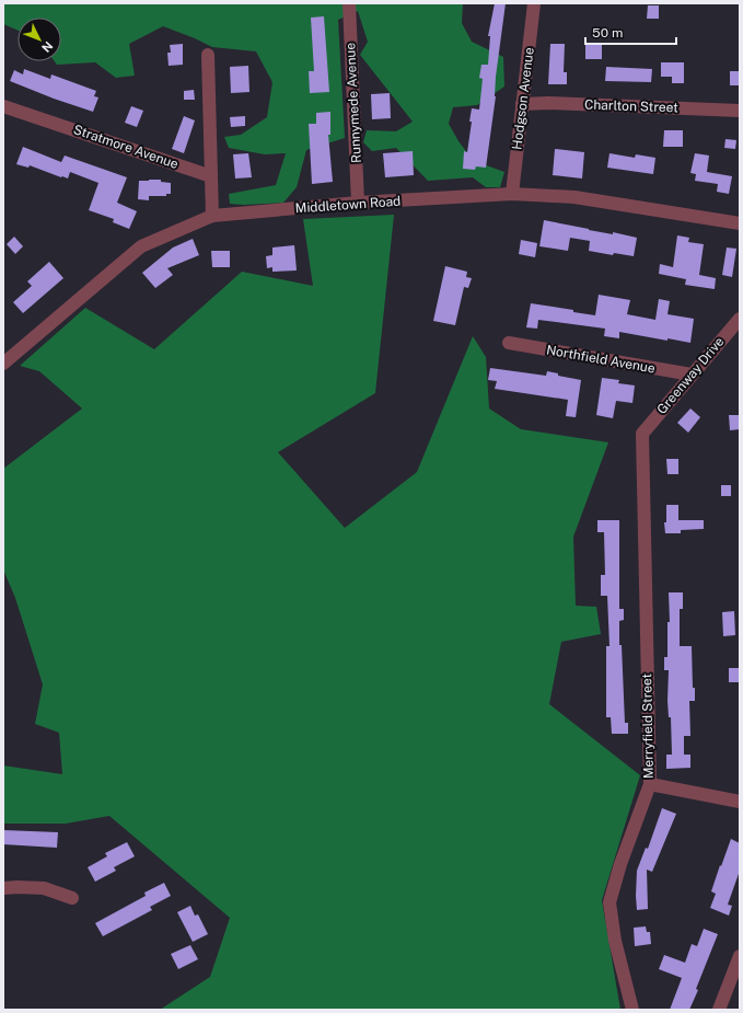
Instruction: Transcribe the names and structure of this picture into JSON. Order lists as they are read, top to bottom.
{
  "streets": {
    "street": [
      "Hodgson Avenue",
      "Runnymede Avenue",
      "Charlton Street",
      "Stratmore Avenue",
      "Middletown Road",
      "Northfield Avenue",
      "Greenway Drive",
      "Merryfield Street"
    ]
  },
  "crossings": [
    ["Hodgson Avenue", "Charlton Street"],
    ["Hodgson Avenue", "Middletown Road"],
    ["Runnymede Avenue", "Middletown Road"],
    ["Northfield Avenue", "Greenway Drive"],
    ["Greenway Drive", "Merryfield Street"]
  ],
  "scale_bar": "50 m",
  "north": "bottom right"
}
